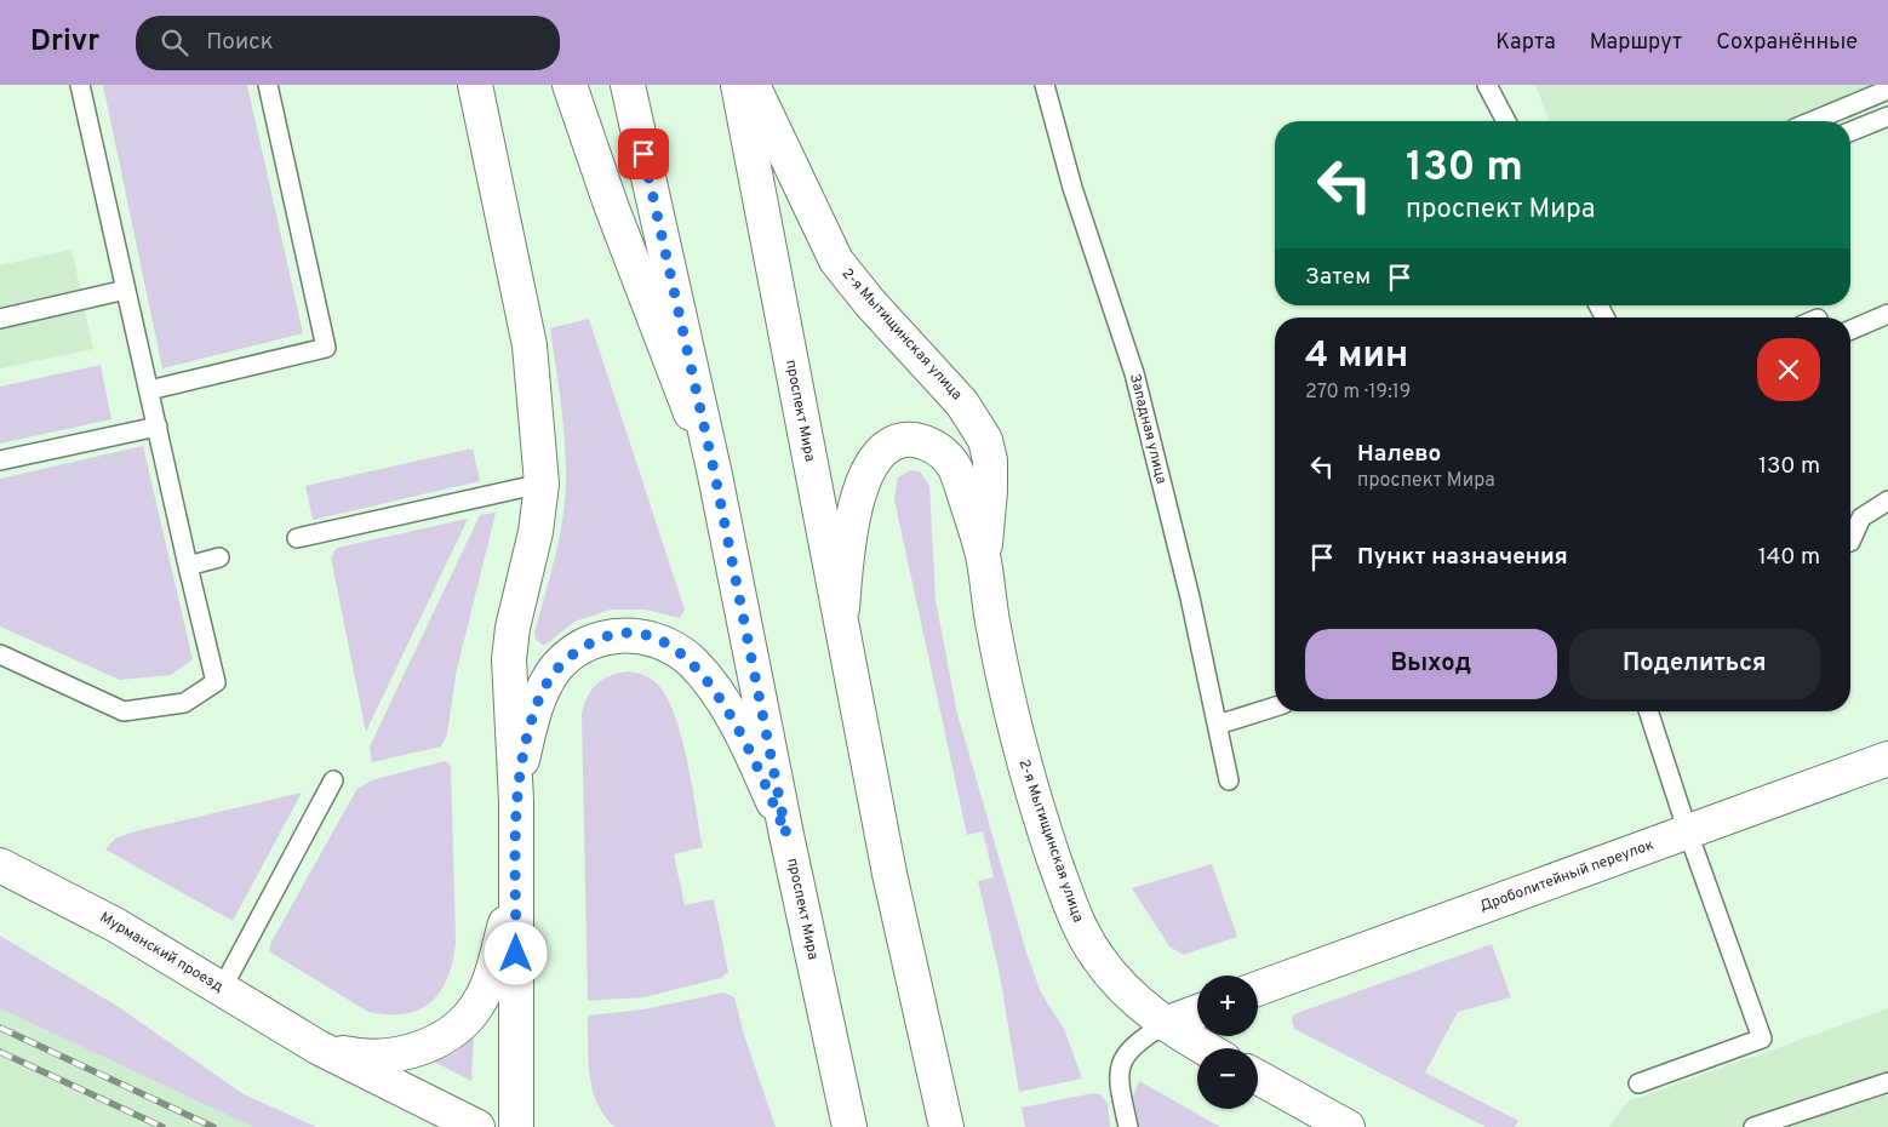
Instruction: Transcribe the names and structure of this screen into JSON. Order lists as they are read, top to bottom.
{
  "streets": {
    "street": [
      "2-я Мытищинская улица",
      "проспект Мира",
      "Дроболитейный переулок",
      "Мурманский проезд"
    ],
    "lane": ["Западная улица"]
  },
  "crossings": [
    ["2-я Мытищинская улица", "проспект Мира"]
  ],
  "page": {
    "header": "Drivr",
    "search": "Поиск",
    "nav": ["Карта", "Маршрут", "Сохранённые"],
    "turn": ["130 m", "проспект Мира"],
    "then": "Затем",
    "heading": ["4 мин", "270 m · 19:19"],
    "list": [
      {
        "name": "Налево",
        "note": "проспект Мира",
        "value": "130 m"
      },
      {
        "name": "Пункт назначения",
        "value": "140 m"
      }
    ],
    "buttons": ["Выход", "Поделиться"],
    "map_buttons": ["+", "−"]
  }
}
